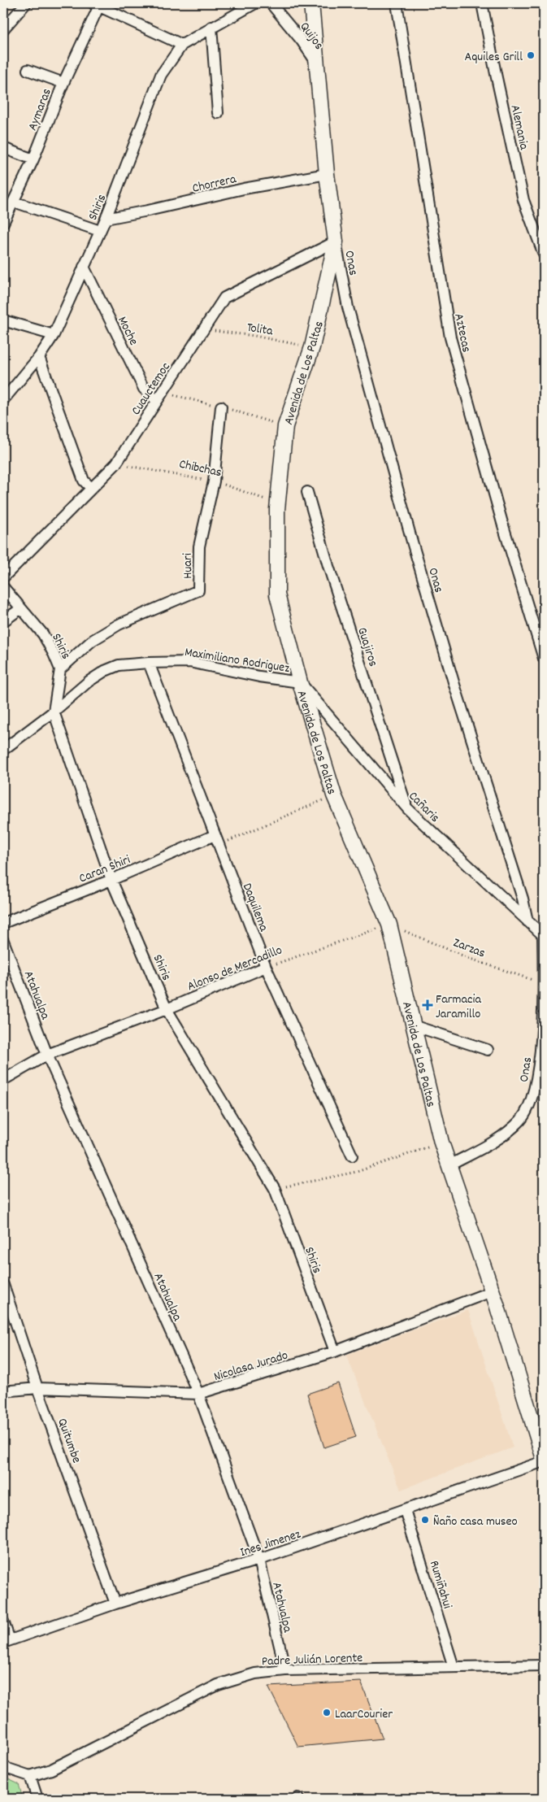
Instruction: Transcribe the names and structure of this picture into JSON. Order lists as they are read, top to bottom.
{
  "streets": {
    "main road": ["Avenida de Los Paltas"],
    "street": [
      "Quijos",
      "Aymaras",
      "Alemania",
      "Chorrera",
      "Shiris",
      "Onas",
      "Moche",
      "Aztecas",
      "Cuauctemoc",
      "Huari",
      "Guajiros",
      "Maximiliano Rodriguez",
      "Cañaris",
      "Caran Shiri",
      "Daquilema",
      "Alonso de Mercadillo",
      "Atahualpa",
      "Nicolasa Jurado",
      "Quitumbe",
      "Ines Jimenez",
      "Rumiñahui",
      "Padre Julián Lorente"
    ],
    "path": ["Tolita", "Chibchas", "Zarzas"]
  },
  "crossings": [
    ["Quijos", "Avenida de Los Paltas"],
    ["Chorrera", "Shiris"],
    ["Chorrera", "Avenida de Los Paltas"],
    ["Shiris", "Moche"],
    ["Shiris", "Huari"],
    ["Shiris", "Maximiliano Rodriguez"],
    ["Shiris", "Caran Shiri"],
    ["Shiris", "Alonso de Mercadillo"],
    ["Shiris", "Nicolasa Jurado"],
    ["Onas", "Avenida de Los Paltas"],
    ["Onas", "Cuauctemoc"],
    ["Onas", "Cañaris"],
    ["Onas", "Zarzas"],
    ["Tolita", "Avenida de Los Paltas"],
    ["Tolita", "Cuauctemoc"],
    ["Moche", "Cuauctemoc"],
    ["Avenida de Los Paltas", "Cuauctemoc"],
    ["Avenida de Los Paltas", "Chibchas"],
    ["Avenida de Los Paltas", "Maximiliano Rodriguez"],
    ["Avenida de Los Paltas", "Cañaris"],
    ["Avenida de Los Paltas", "Zarzas"],
    ["Avenida de Los Paltas", "Alonso de Mercadillo"],
    ["Avenida de Los Paltas", "Nicolasa Jurado"],
    ["Avenida de Los Paltas", "Ines Jimenez"],
    ["Cuauctemoc", "Chibchas"],
    ["Chibchas", "Huari"],
    ["Guajiros", "Cañaris"],
    ["Maximiliano Rodriguez", "Cañaris"],
    ["Maximiliano Rodriguez", "Daquilema"],
    ["Caran Shiri", "Daquilema"],
    ["Daquilema", "Alonso de Mercadillo"],
    ["Zarzas", "Alonso de Mercadillo"],
    ["Alonso de Mercadillo", "Atahualpa"],
    ["Atahualpa", "Nicolasa Jurado"],
    ["Atahualpa", "Ines Jimenez"],
    ["Atahualpa", "Padre Julián Lorente"],
    ["Nicolasa Jurado", "Quitumbe"],
    ["Quitumbe", "Ines Jimenez"],
    ["Ines Jimenez", "Rumiñahui"],
    ["Rumiñahui", "Padre Julián Lorente"]
  ],
  "places": {
    "other": ["Aquiles Grill", "Ñaño casa museo", "LaarCourier"],
    "health": ["Farmacia Jaramillo"]
  }
}
